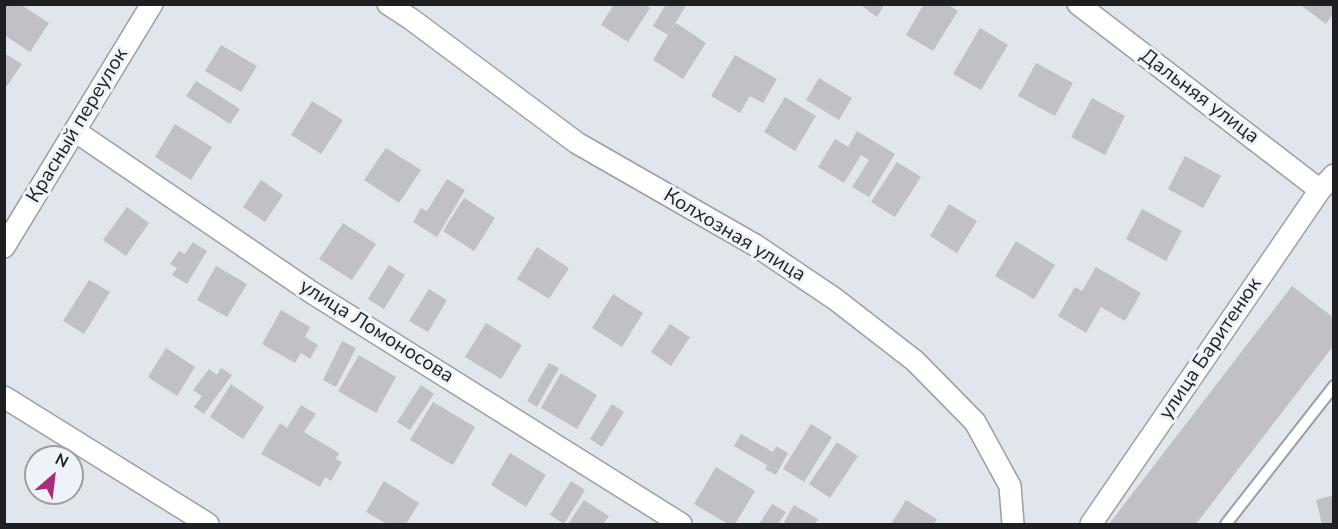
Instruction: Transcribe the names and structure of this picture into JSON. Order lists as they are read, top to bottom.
{
  "streets": {
    "street": [
      "Дальняя улица",
      "Красный переулок",
      "Колхозная улица",
      "улица Ломоносова",
      "улица Баритенюк"
    ]
  },
  "crossings": [
    ["Дальняя улица", "улица Баритенюк"],
    ["Красный переулок", "улица Ломоносова"]
  ],
  "north": "top right"
}
